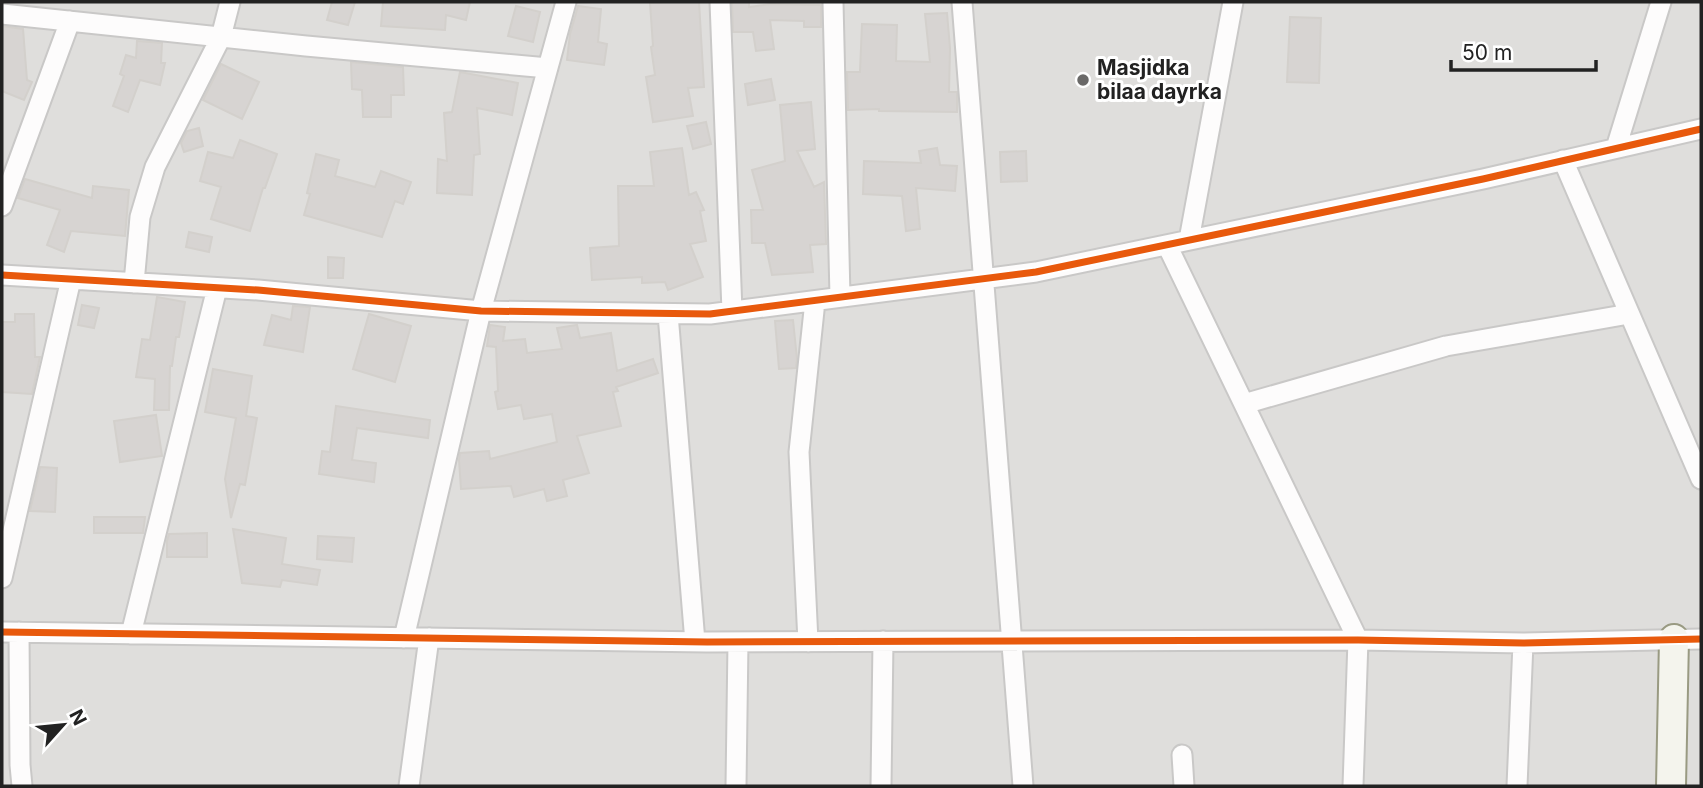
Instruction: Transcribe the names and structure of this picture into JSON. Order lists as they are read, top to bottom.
{
  "places": ["Masjidka bilaa dayrka"],
  "scale_bar": "50 m",
  "north": "top right"
}
